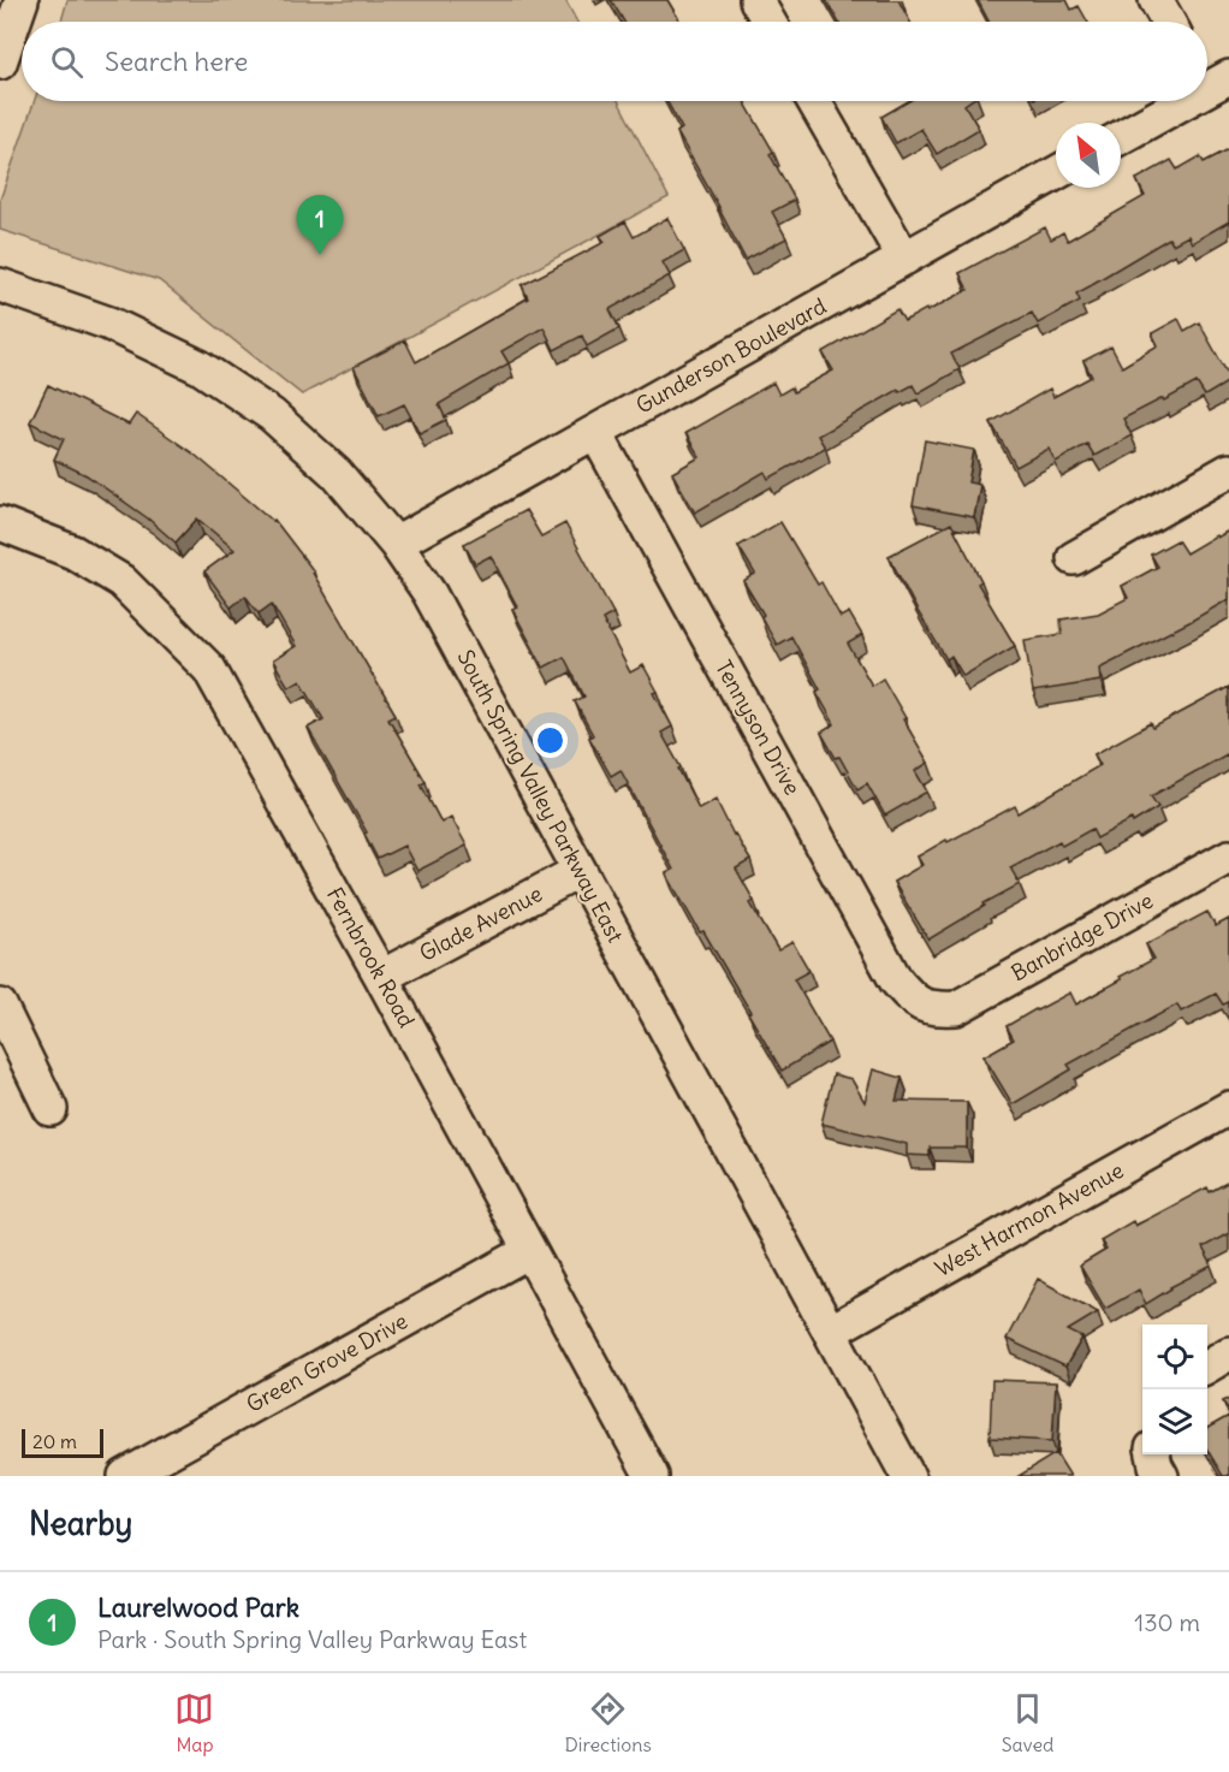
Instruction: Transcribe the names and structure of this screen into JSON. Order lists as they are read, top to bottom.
{
  "streets": {
    "street": [
      "Gunderson Boulevard",
      "Tennyson Drive",
      "South Spring Valley Parkway East",
      "Glade Avenue",
      "Banbridge Drive",
      "Fernbrook Road",
      "West Harmon Avenue",
      "Green Grove Drive"
    ]
  },
  "crossings": [
    ["Gunderson Boulevard", "Tennyson Drive"],
    ["Gunderson Boulevard", "South Spring Valley Parkway East"],
    ["Tennyson Drive", "Banbridge Drive"],
    ["South Spring Valley Parkway East", "Glade Avenue"],
    ["South Spring Valley Parkway East", "West Harmon Avenue"],
    ["Glade Avenue", "Fernbrook Road"],
    ["Fernbrook Road", "Green Grove Drive"]
  ],
  "scale_bar": "20 m",
  "north": "top left",
  "page": {
    "search": "Search here",
    "pins": "1",
    "scale": "20 m",
    "heading": "Nearby",
    "list": [
      {
        "mark": "1",
        "name": "Laurelwood Park",
        "note": "Park · South Spring Valley Parkway East",
        "value": "130 m"
      }
    ],
    "nav": ["Map", "Directions", "Saved"]
  }
}
